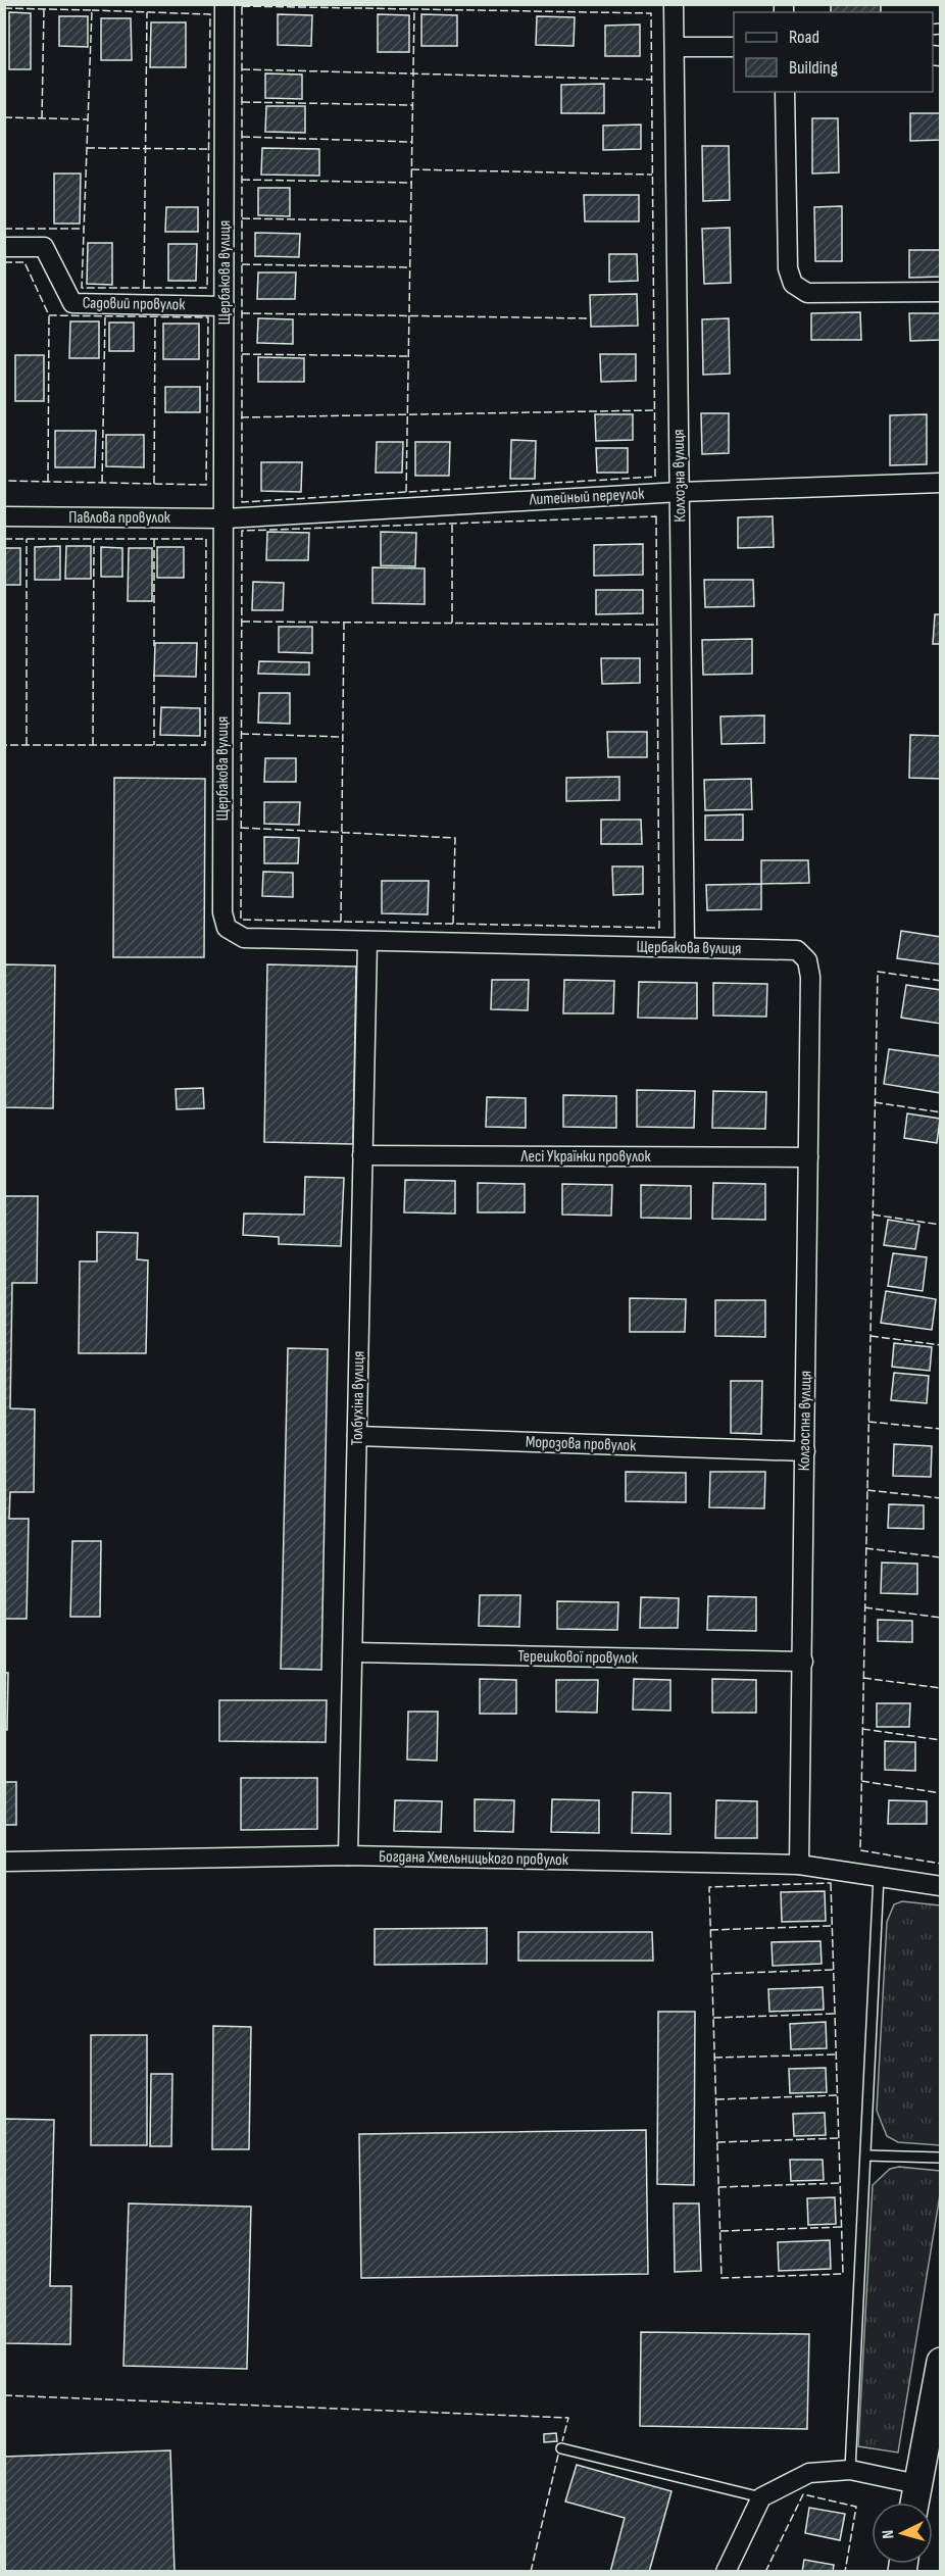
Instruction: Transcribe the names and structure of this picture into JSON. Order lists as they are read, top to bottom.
{
  "streets": {
    "street": [
      "Щербакова вулиця",
      "Садовий провулок",
      "Колхозна вулиця",
      "Литейный переулок",
      "Павлова провулок",
      "Лесі Українки провулок",
      "Толбухіна вулиця",
      "Колгоспна вулиця",
      "Морозова провулок",
      "Терешкової провулок",
      "Богдана Хмельницького провулок"
    ]
  },
  "crossings": [
    ["Щербакова вулиця", "Садовий провулок"],
    ["Щербакова вулиця", "Колхозна вулиця"],
    ["Щербакова вулиця", "Литейный переулок"],
    ["Щербакова вулиця", "Павлова провулок"],
    ["Щербакова вулиця", "Толбухіна вулиця"],
    ["Щербакова вулиця", "Колгоспна вулиця"],
    ["Колхозна вулиця", "Литейный переулок"],
    ["Литейный переулок", "Павлова провулок"],
    ["Лесі Українки провулок", "Толбухіна вулиця"],
    ["Лесі Українки провулок", "Колгоспна вулиця"],
    ["Толбухіна вулиця", "Морозова провулок"],
    ["Толбухіна вулиця", "Терешкової провулок"],
    ["Толбухіна вулиця", "Богдана Хмельницького провулок"],
    ["Колгоспна вулиця", "Морозова провулок"],
    ["Колгоспна вулиця", "Терешкової провулок"],
    ["Колгоспна вулиця", "Богдана Хмельницького провулок"]
  ],
  "legend": ["Road", "Building"],
  "north": "left"
}
